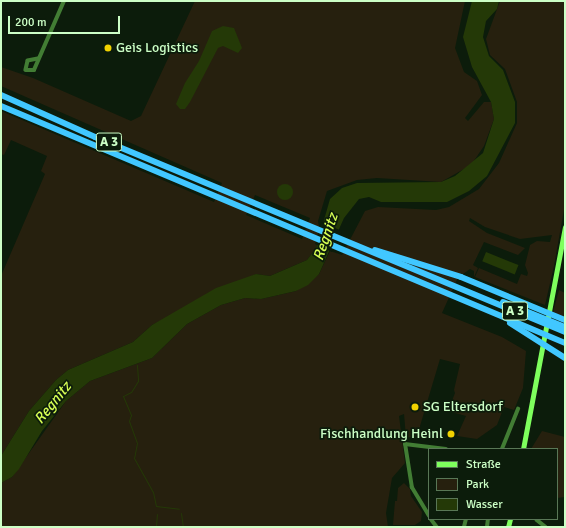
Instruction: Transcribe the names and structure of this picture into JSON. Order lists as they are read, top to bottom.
{
  "streets": {
    "highway": ["A 3"]
  },
  "water": ["Regnitz"],
  "places": ["Geis Logistics", "SG Eltersdorf", "Fischhandlung Heinl"],
  "legend": ["Straße", "Park", "Wasser"],
  "scale_bar": "200 m"
}
